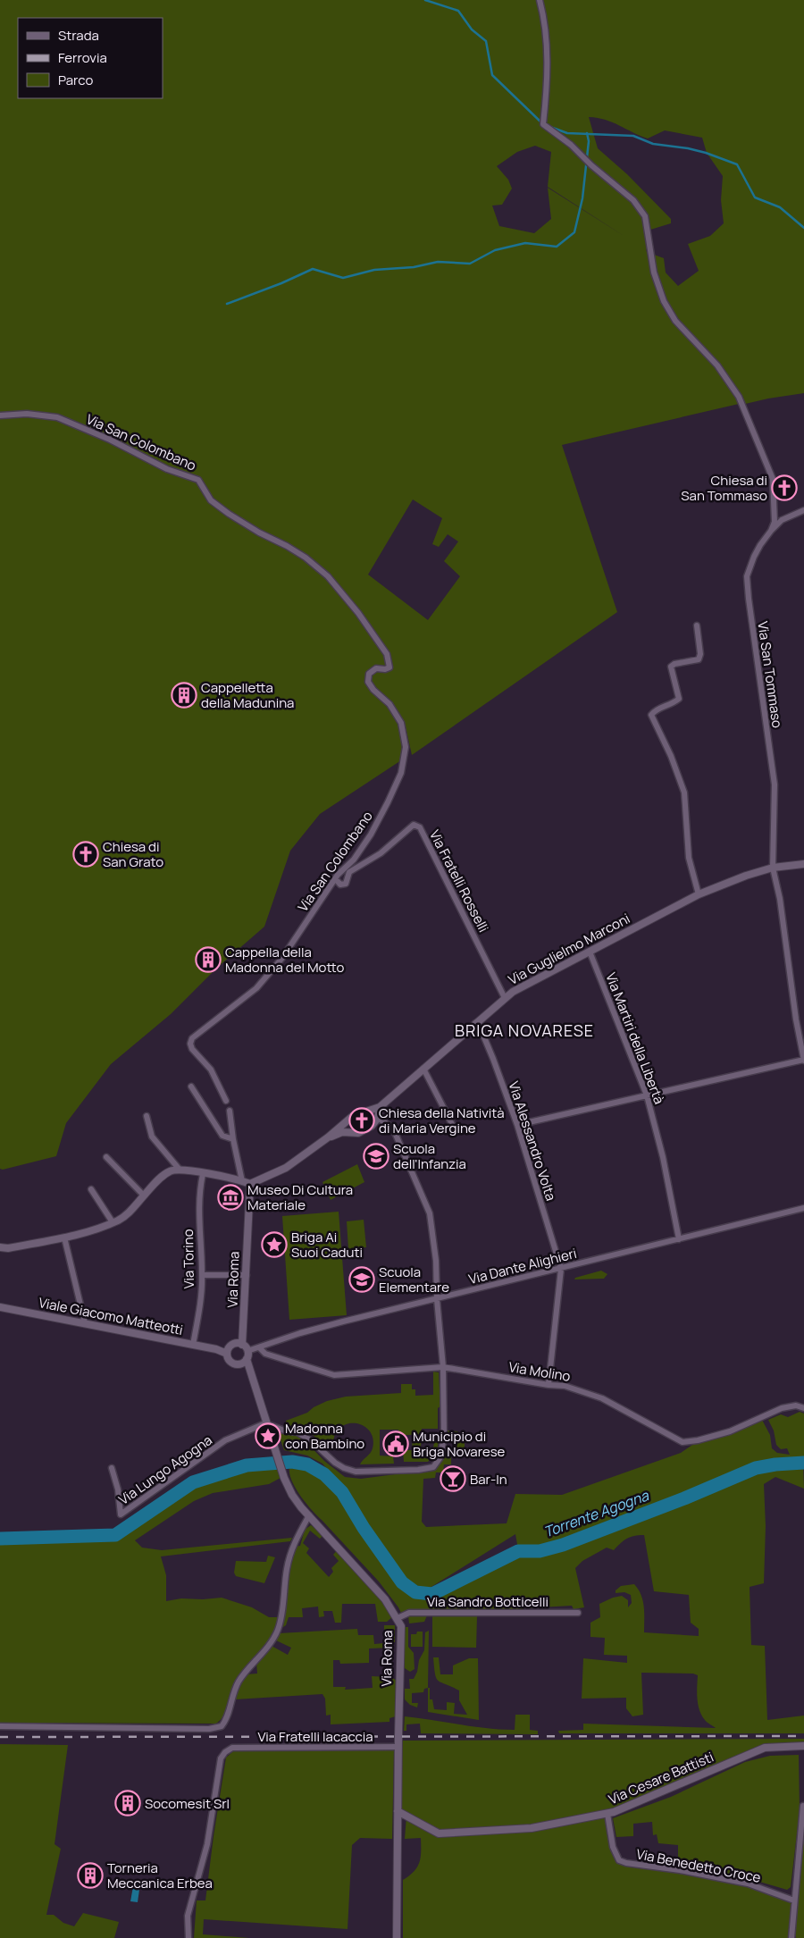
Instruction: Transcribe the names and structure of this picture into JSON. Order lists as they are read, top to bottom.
{
  "streets": {
    "street": [
      "Via San Colombano",
      "Via San Tommaso",
      "Via Fratelli Rosselli",
      "Via Guglielmo Marconi",
      "Via Martiri della Libertà",
      "Via Alessandro Volta",
      "Via Torino",
      "Via Dante Alighieri",
      "Via Roma",
      "Viale Giacomo Matteotti",
      "Via Molino",
      "Via Lungo Agogna",
      "Via Sandro Botticelli",
      "Via Fratelli Iacaccia",
      "Via Cesare Battisti",
      "Via Benedetto Croce"
    ]
  },
  "crossings": [
    ["Via San Colombano", "Via Fratelli Rosselli"],
    ["Via San Tommaso", "Via Guglielmo Marconi"],
    ["Via Fratelli Rosselli", "Via Guglielmo Marconi"],
    ["Via Guglielmo Marconi", "Via Martiri della Libertà"],
    ["Via Guglielmo Marconi", "Via Alessandro Volta"],
    ["Via Guglielmo Marconi", "Via Roma"],
    ["Via Martiri della Libertà", "Via Dante Alighieri"],
    ["Via Alessandro Volta", "Via Dante Alighieri"],
    ["Via Torino", "Viale Giacomo Matteotti"],
    ["Via Dante Alighieri", "Via Roma"],
    ["Via Dante Alighieri", "Viale Giacomo Matteotti"],
    ["Via Dante Alighieri", "Via Molino"],
    ["Via Roma", "Viale Giacomo Matteotti"],
    ["Via Roma", "Via Lungo Agogna"],
    ["Via Roma", "Via Sandro Botticelli"],
    ["Via Roma", "Via Fratelli Iacaccia"],
    ["Via Roma", "Via Cesare Battisti"],
    ["Via Cesare Battisti", "Via Benedetto Croce"]
  ],
  "districts": ["BRIGA NOVARESE"],
  "water": ["Torrente Agogna"],
  "places": {
    "church": ["Chiesa di San Tommaso", "Chiesa di San Grato", "Chiesa della Natività di Maria Vergine"],
    "building": [
      "Cappelletta della Madunina",
      "Cappella della Madonna del Motto",
      "Socomesit Srl",
      "Torneria Meccanica Erbea"
    ],
    "school or university": ["Scuola dell'Infanzia", "Scuola Elementare"],
    "museum": ["Museo Di Cultura Materiale"],
    "place": ["Briga Ai Suoi Caduti", "Madonna con Bambino"],
    "public building": ["Municipio di Briga Novarese"],
    "bar": ["Bar-In"]
  },
  "legend": ["Strada", "Ferrovia", "Parco"]
}
